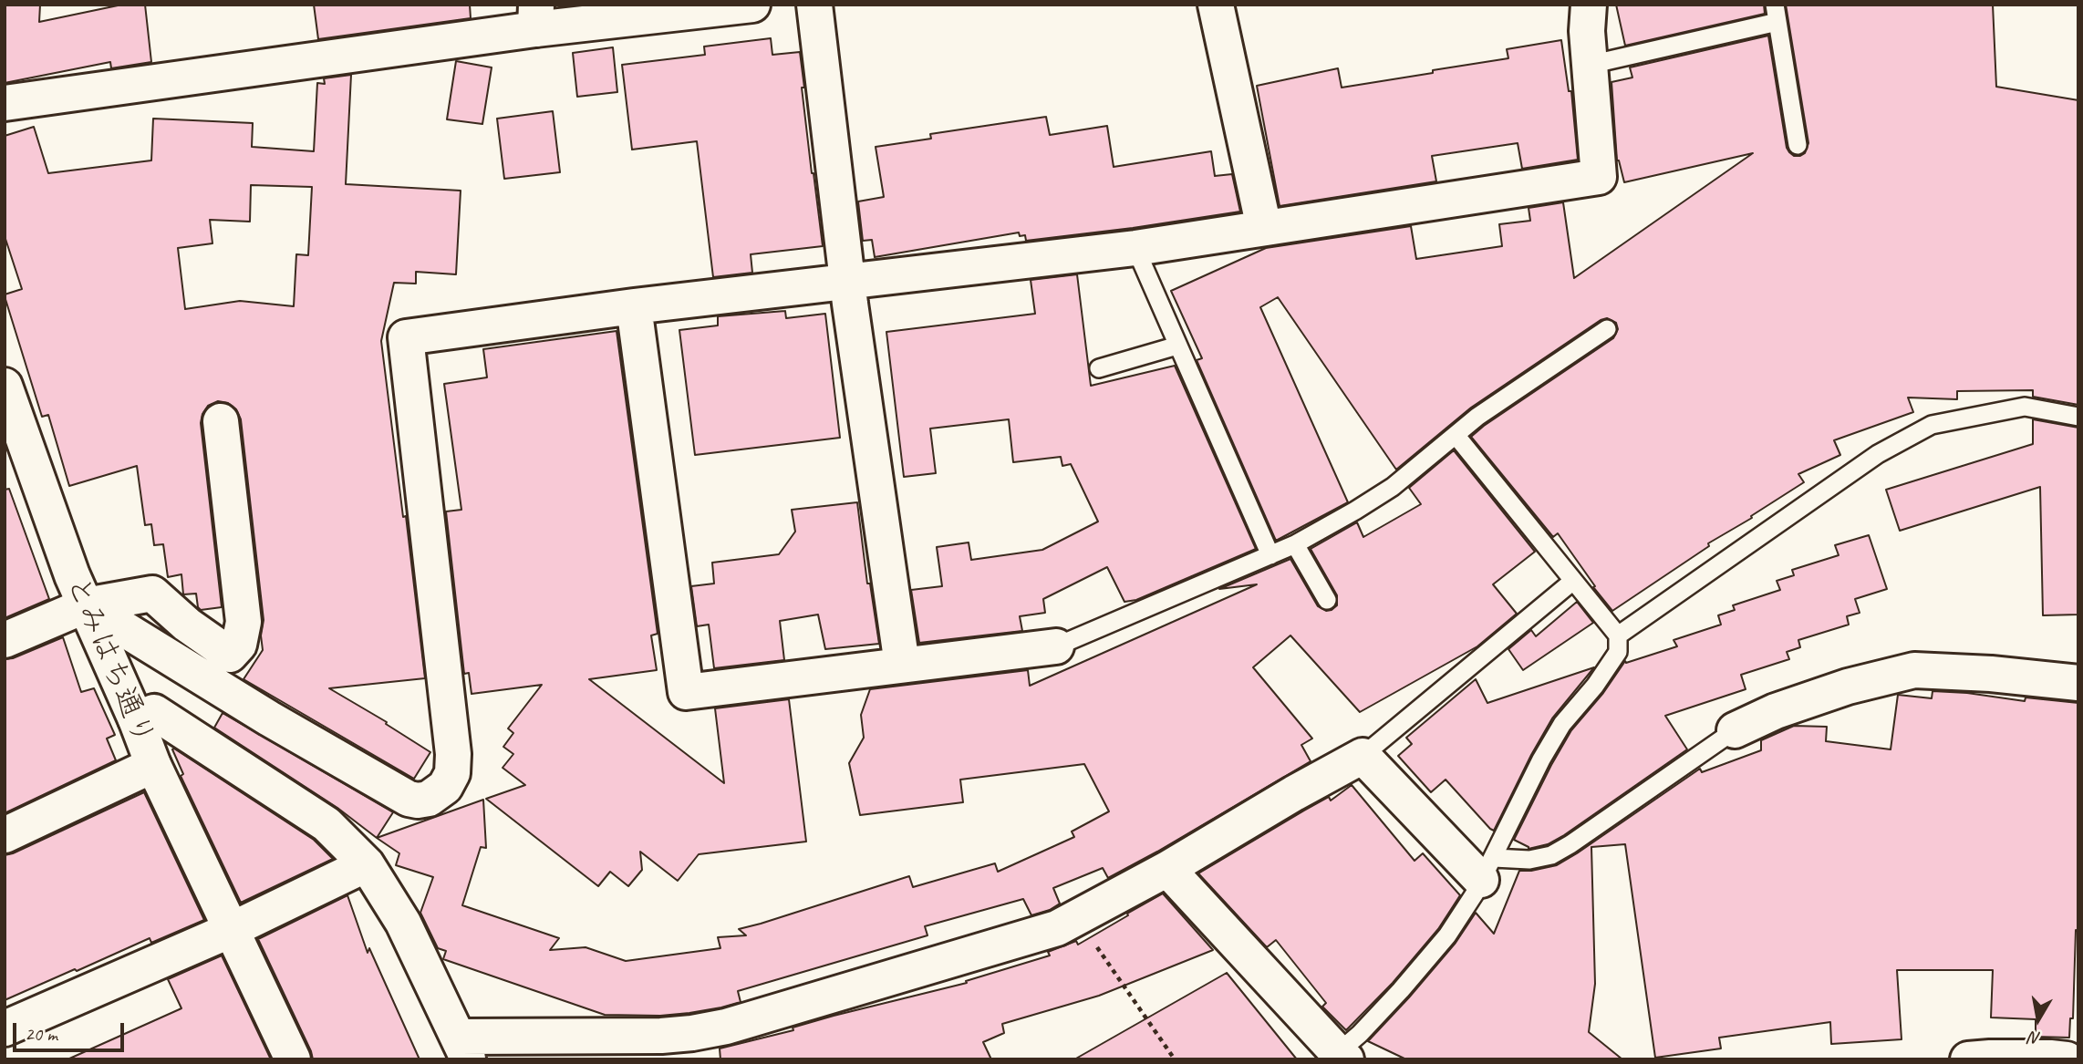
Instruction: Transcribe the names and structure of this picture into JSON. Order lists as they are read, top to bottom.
{
  "streets": {
    "street": ["とみはち通り"]
  },
  "scale_bar": "20 m",
  "north": "bottom"
}
